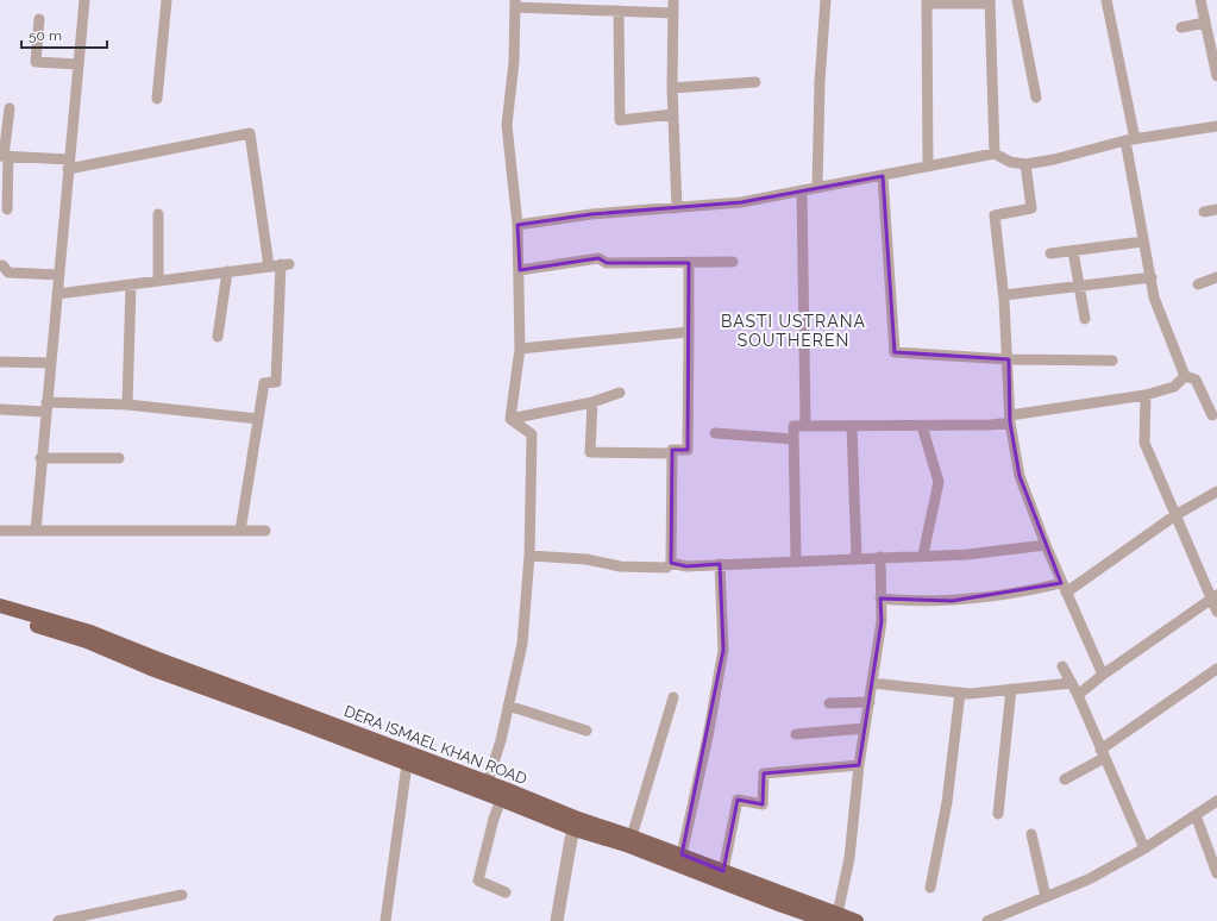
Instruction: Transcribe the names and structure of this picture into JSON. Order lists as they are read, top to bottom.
{
  "streets": {
    "highway": ["DERA ISMAEL KHAN ROAD"]
  },
  "districts": ["BASTI USTRANA SOUTHEREN"],
  "scale_bar": "50 m"
}
